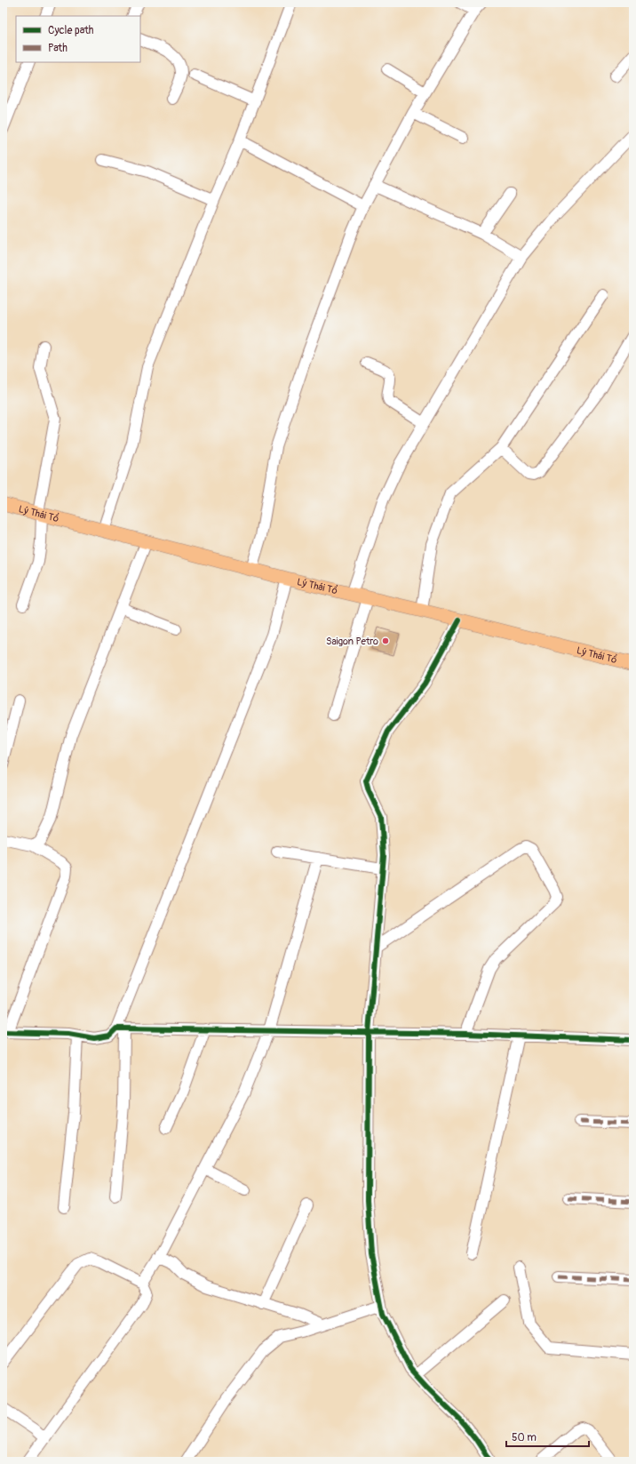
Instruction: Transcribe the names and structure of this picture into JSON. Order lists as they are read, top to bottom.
{
  "streets": {
    "main road": ["Lý Thái Tổ"]
  },
  "places": ["Saigon Petro"],
  "legend": ["Cycle path", "Path"],
  "scale_bar": "50 m"
}
